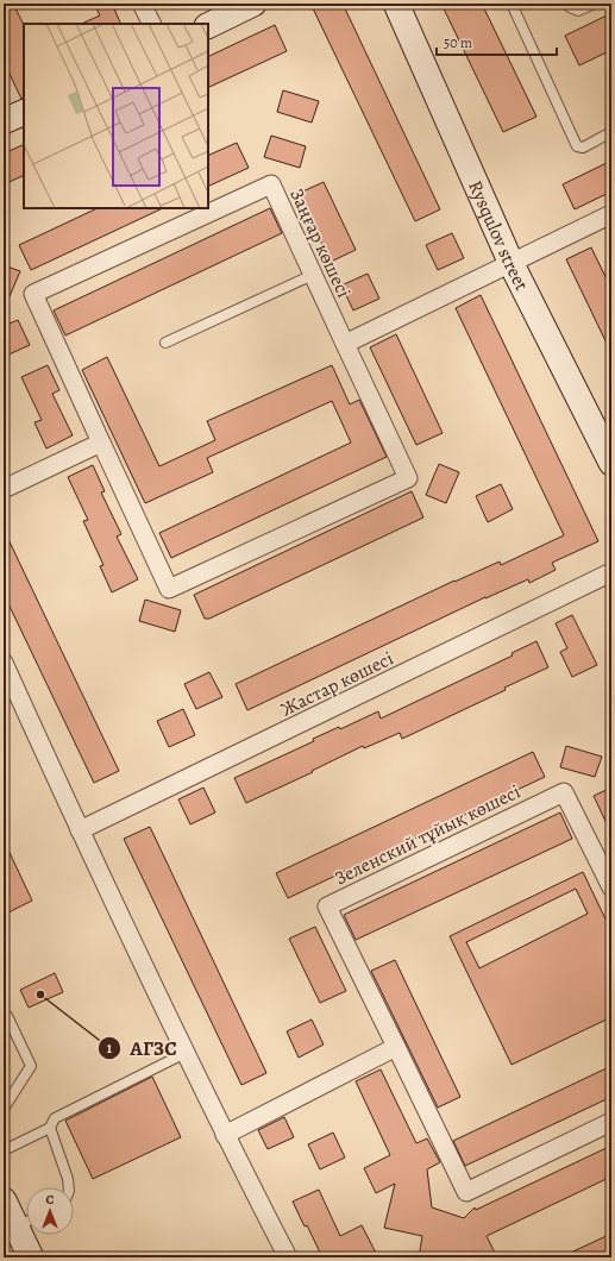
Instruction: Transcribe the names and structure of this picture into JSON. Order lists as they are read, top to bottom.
{
  "streets": {
    "street": [
      "Rysqulov street",
      "Заңғар көшесі",
      "Жастар көшесі",
      "Зеленский тұйық көшесі"
    ]
  },
  "places": ["АГЗС"],
  "scale_bar": "50 m",
  "north": "top"
}
